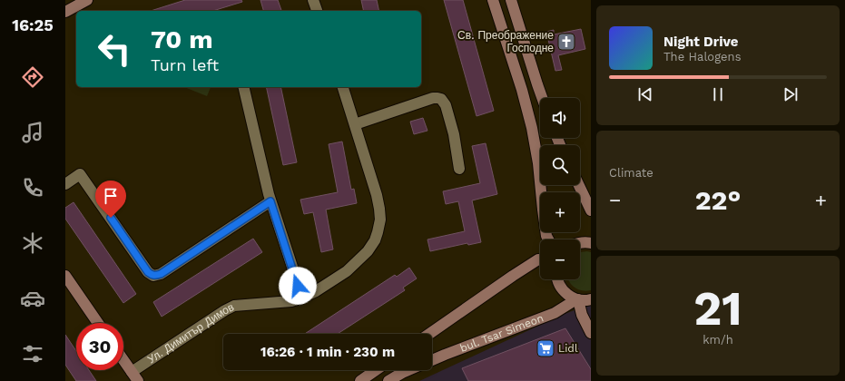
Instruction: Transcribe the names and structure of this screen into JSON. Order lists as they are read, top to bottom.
{
  "streets": {
    "street": ["bul. Tsar Simeon", "Ул. Димитър Димов"]
  },
  "places": {
    "church": ["Св. Преображение Господне"],
    "supermarket": ["Lidl"]
  },
  "page": {
    "tabs": "16:25",
    "turn": ["70 m", "Turn left"],
    "song": ["Night Drive", "The Halogens"],
    "map_buttons": ["+", "−"],
    "tile": [
      "Climate",
      ["21", "km/h"]
    ],
    "heat": ["−", "22°", "+"],
    "limit": "30",
    "trip": "16:26 · 1 min · 230 m"
  }
}
